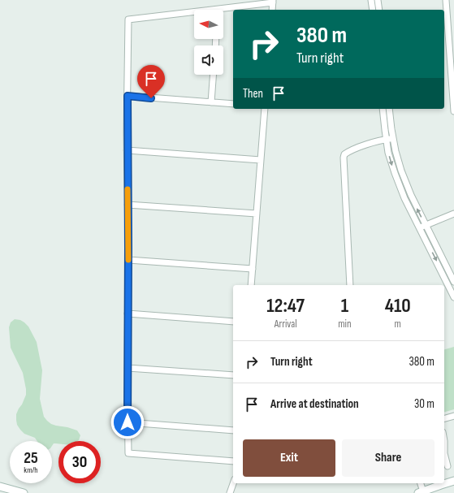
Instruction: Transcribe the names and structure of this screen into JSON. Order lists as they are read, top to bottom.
{
  "north": "left",
  "page": {
    "turn": ["380 m", "Turn right"],
    "then": "Then",
    "eta": [
      "12:47",
      "Arrival",
      "1",
      "min",
      "410",
      "m"
    ],
    "list": [
      {
        "name": "Turn right",
        "value": "380 m"
      },
      {
        "name": "Arrive at destination",
        "value": "30 m"
      }
    ],
    "buttons": ["Exit", "Share"],
    "speed": "25 km/h",
    "limit": "30"
  }
}
